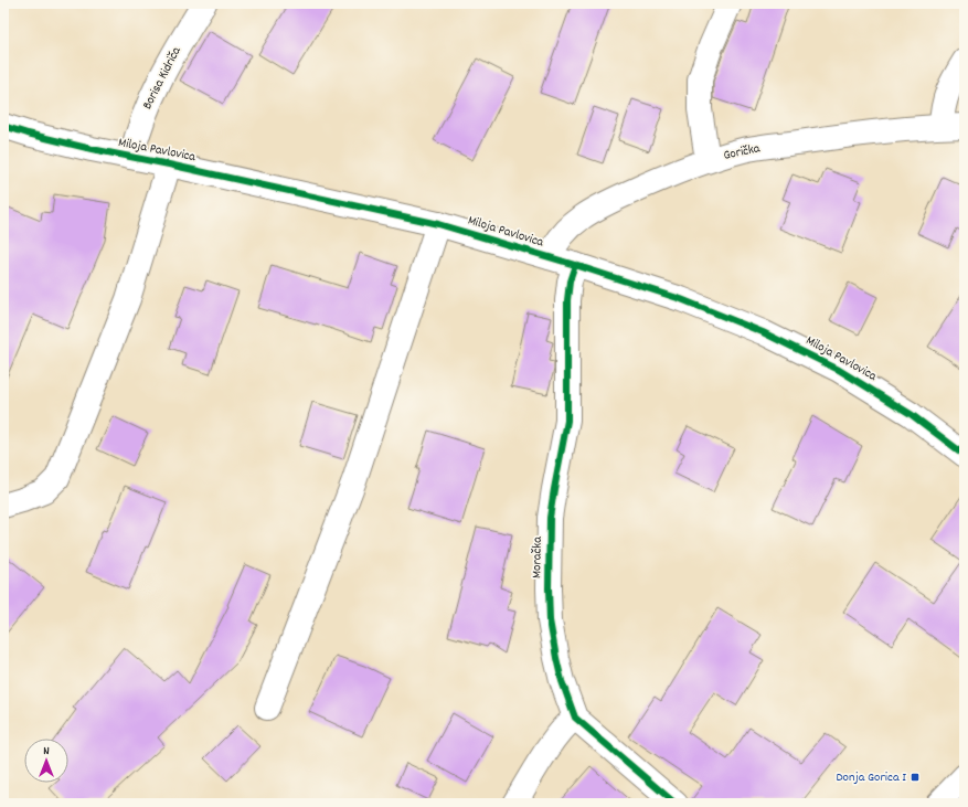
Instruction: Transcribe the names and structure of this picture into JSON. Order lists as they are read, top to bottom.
{
  "streets": {
    "street": [
      "Borisa Kidriča",
      "Miloja Pavlovica",
      "Gorička",
      "Moračka"
    ]
  },
  "crossings": [
    ["Borisa Kidriča", "Miloja Pavlovica"],
    ["Miloja Pavlovica", "Gorička"],
    ["Miloja Pavlovica", "Moračka"]
  ],
  "places": {
    "transit": ["Donja Gorica I"]
  },
  "north": "top"
}
